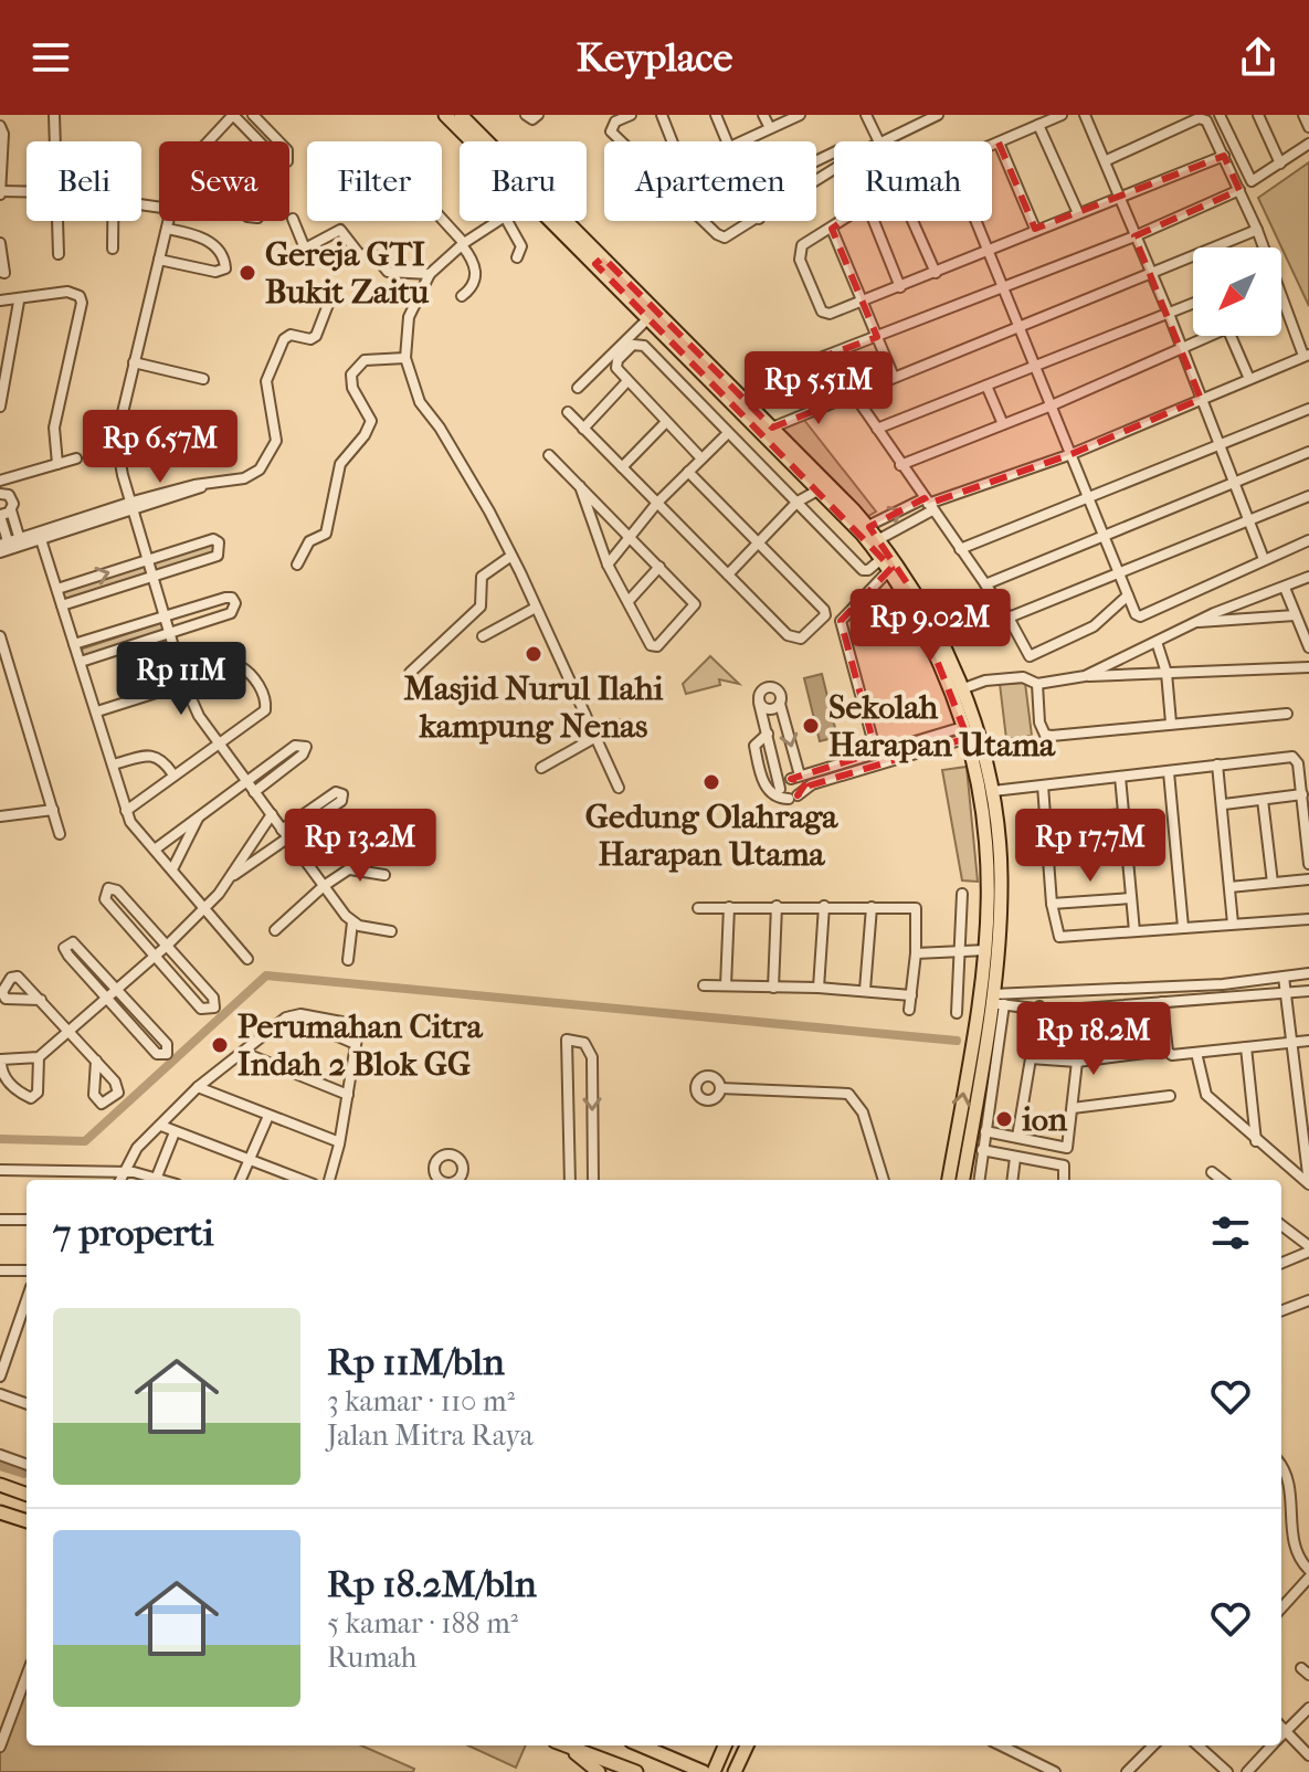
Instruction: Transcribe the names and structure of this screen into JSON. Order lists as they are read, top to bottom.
{
  "places": [
    "Gereja GTI Bukit Zaitu",
    "Masjid Nurul Ilahi kampung Nenas",
    "Sekolah Harapan Utama",
    "Gedung Olahraga Harapan Utama",
    "Perumahan Citra Indah 2 Blok GG",
    "ion"
  ],
  "north": "bottom left",
  "page": {
    "header": "Keyplace",
    "chip": [
      "Beli",
      "Sewa",
      "Filter",
      "Baru",
      "Apartemen",
      "Rumah"
    ],
    "price": [
      "Rp 5.51M",
      "Rp 6.57M",
      "Rp 9.02M",
      "Rp 11M",
      "Rp 13.2M",
      "Rp 17.7M",
      "Rp 18.2M"
    ],
    "heading": "7 properti",
    "list": [
      {
        "name": "Rp 11M/bln",
        "note": "3 kamar · 110 m² · Jalan Mitra Raya"
      },
      {
        "name": "Rp 18.2M/bln",
        "note": "5 kamar · 188 m² · Rumah"
      }
    ]
  }
}
